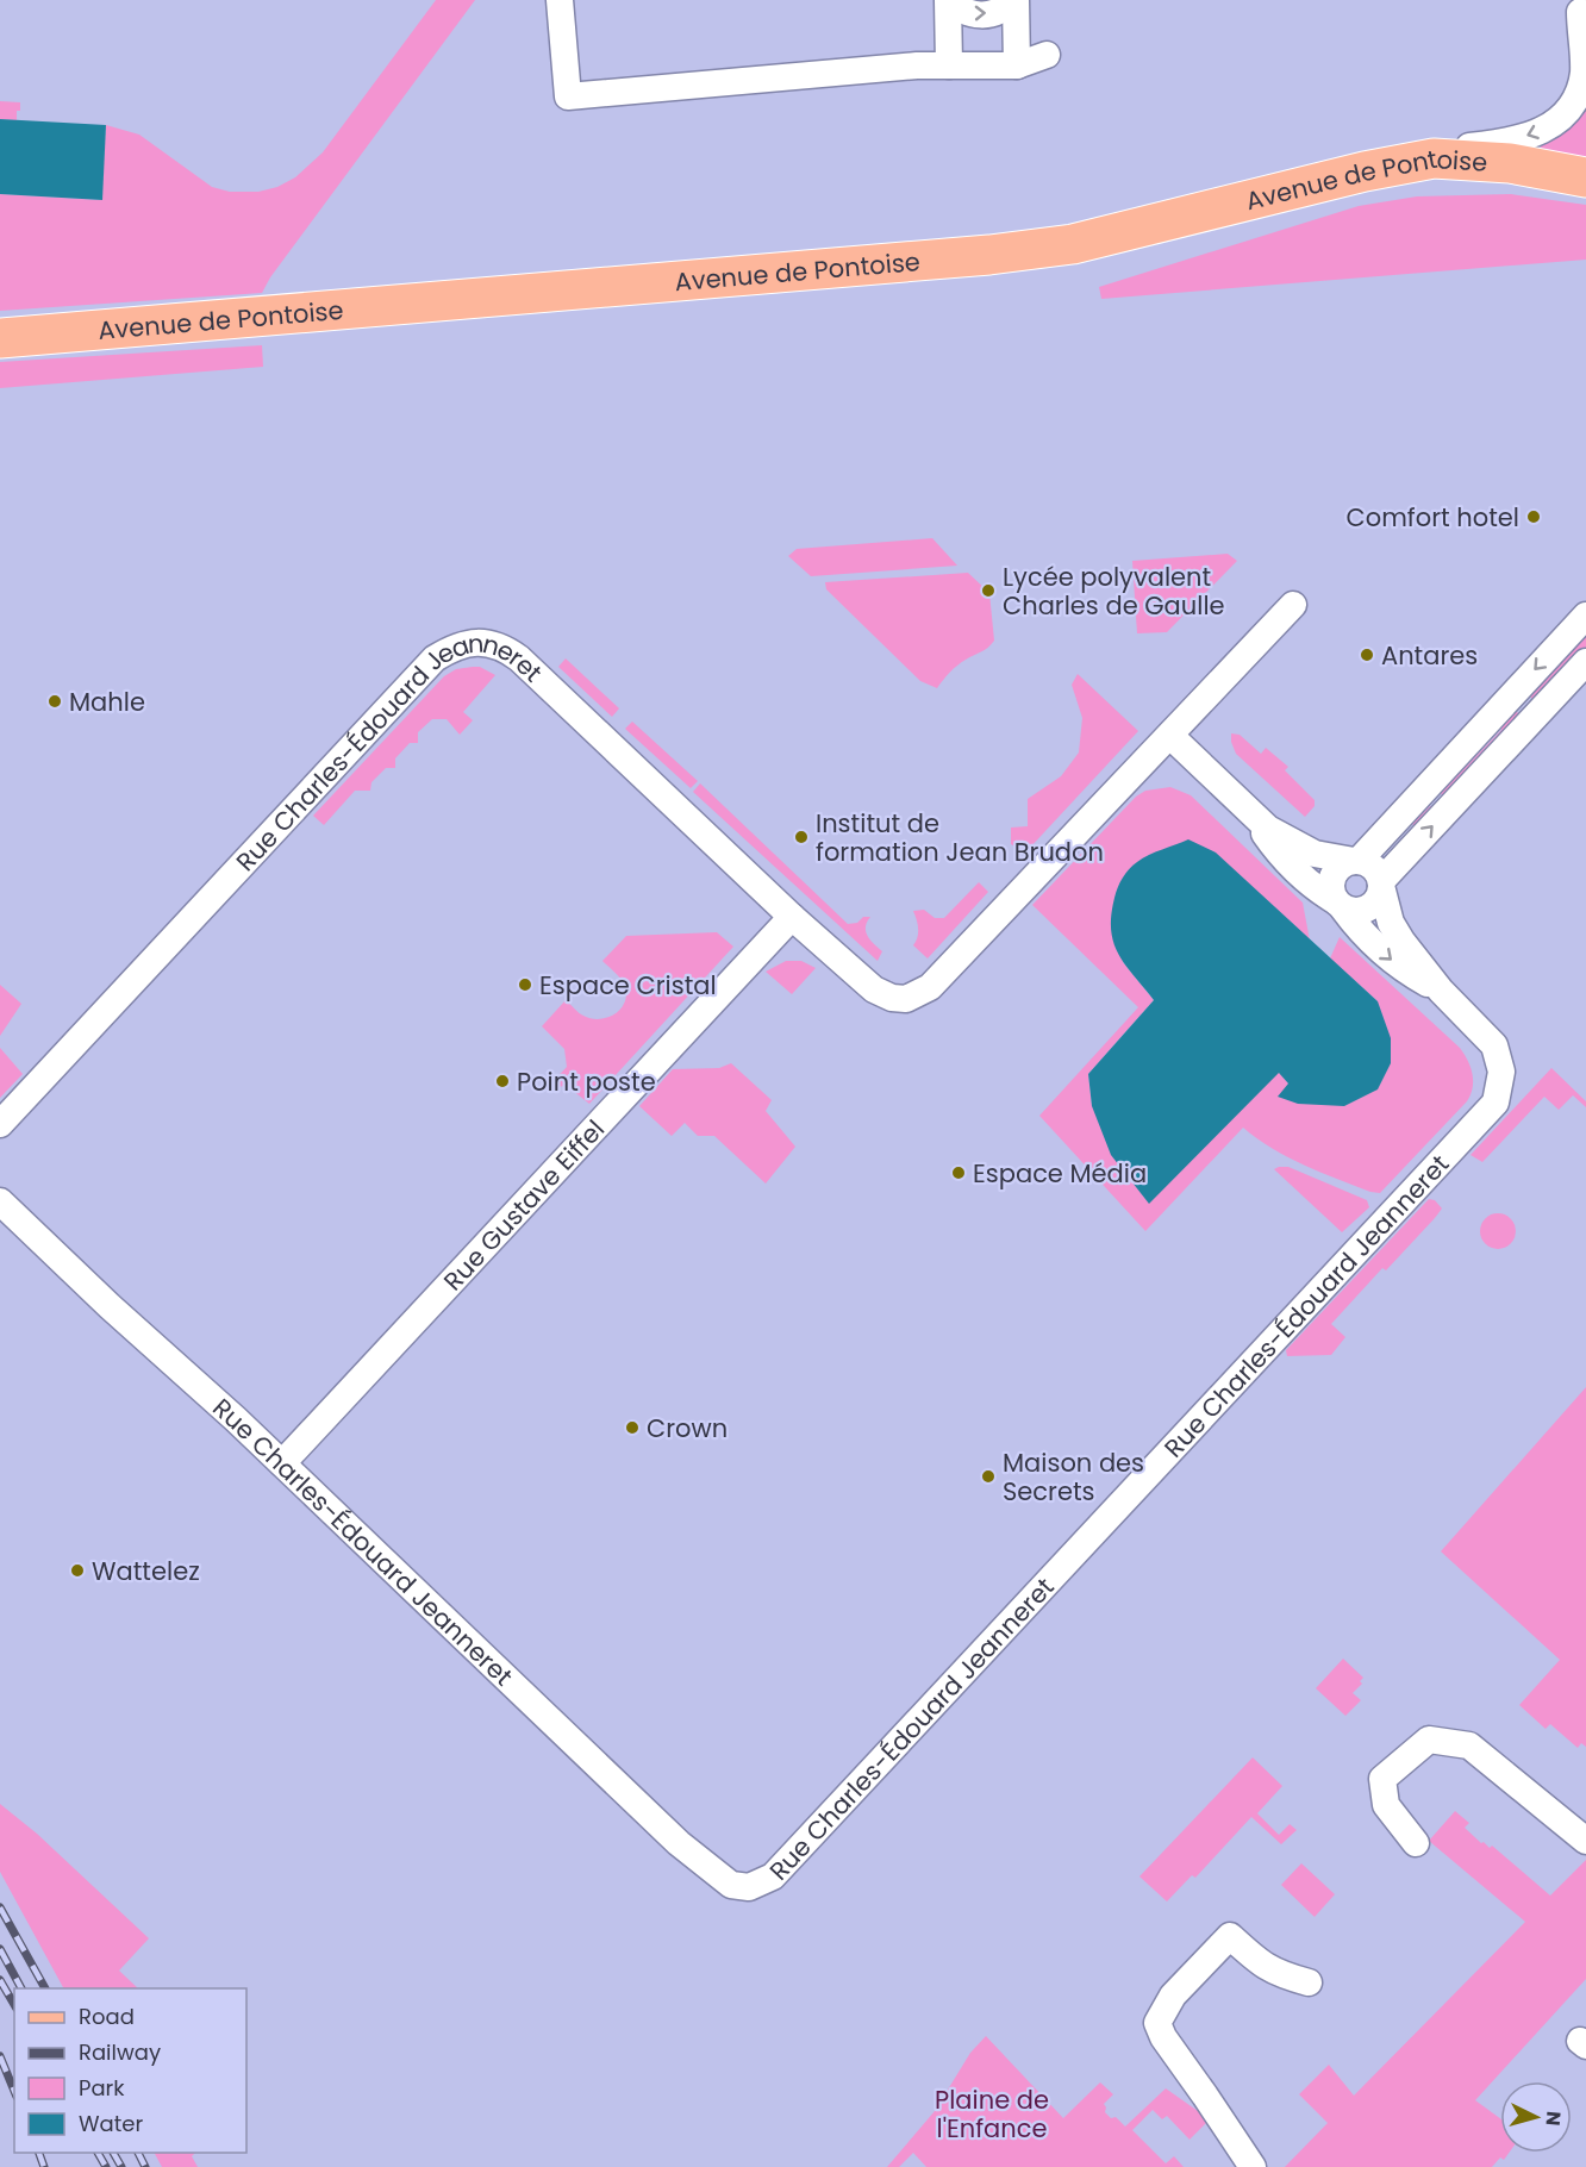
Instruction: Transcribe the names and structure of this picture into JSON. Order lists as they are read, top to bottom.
{
  "streets": {
    "main road": ["Avenue de Pontoise"],
    "street": ["Rue Charles-Édouard Jeanneret", "Rue Gustave Eiffel"]
  },
  "crossings": [
    ["Rue Charles-Édouard Jeanneret", "Rue Gustave Eiffel"]
  ],
  "parks": ["Plaine de l'Enfance"],
  "places": [
    "Comfort hotel",
    "Lycée polyvalent Charles de Gaulle",
    "Antares",
    "Mahle",
    "Institut de formation Jean Brudon",
    "Espace Cristal",
    "Point poste",
    "Espace Média",
    "Crown",
    "Maison des Secrets",
    "Wattelez"
  ],
  "legend": [
    "Road",
    "Railway",
    "Park",
    "Water"
  ],
  "north": "right"
}
